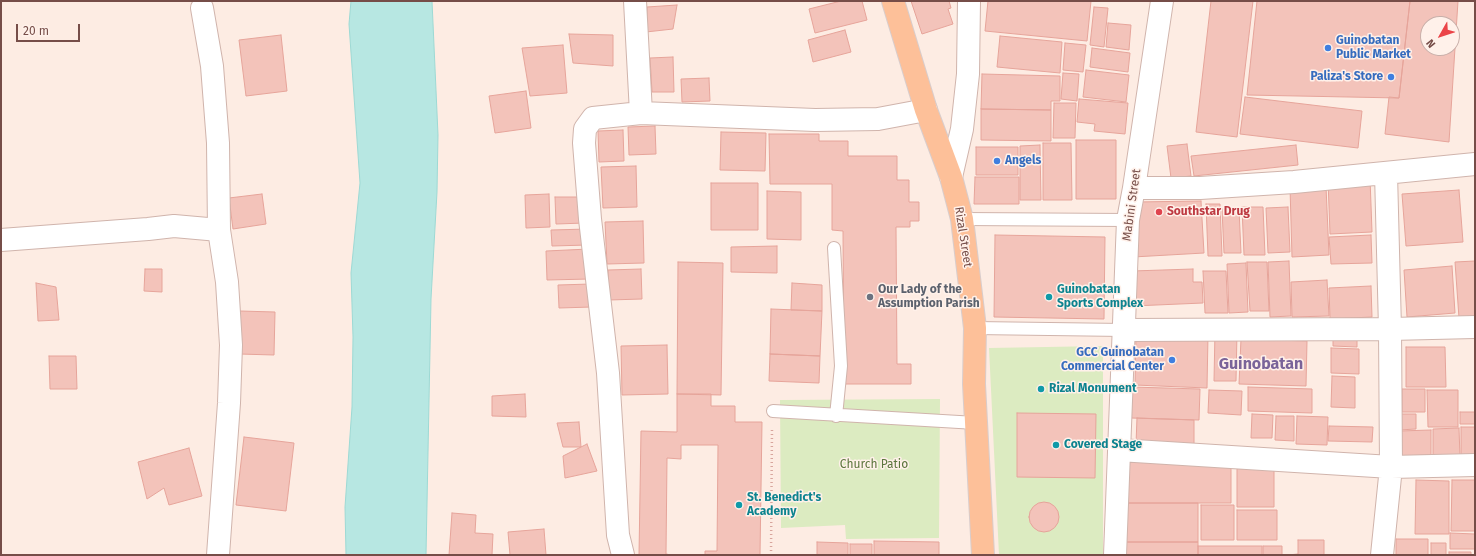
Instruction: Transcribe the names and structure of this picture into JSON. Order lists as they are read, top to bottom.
{
  "streets": {
    "main road": ["Rizal Street"],
    "street": ["Mabini Street"]
  },
  "districts": ["Guinobatan"],
  "parks": ["Church Patio"],
  "places": [
    "Guinobatan Public Market",
    "Paliza's Store",
    "Angels",
    "Southstar Drug",
    "Our Lady of the Assumption Parish",
    "Guinobatan Sports Complex",
    "GCC Guinobatan Commercial Center",
    "Rizal Monument",
    "Covered Stage",
    "St. Benedict's Academy"
  ],
  "scale_bar": "20 m",
  "north": "bottom left"
}
